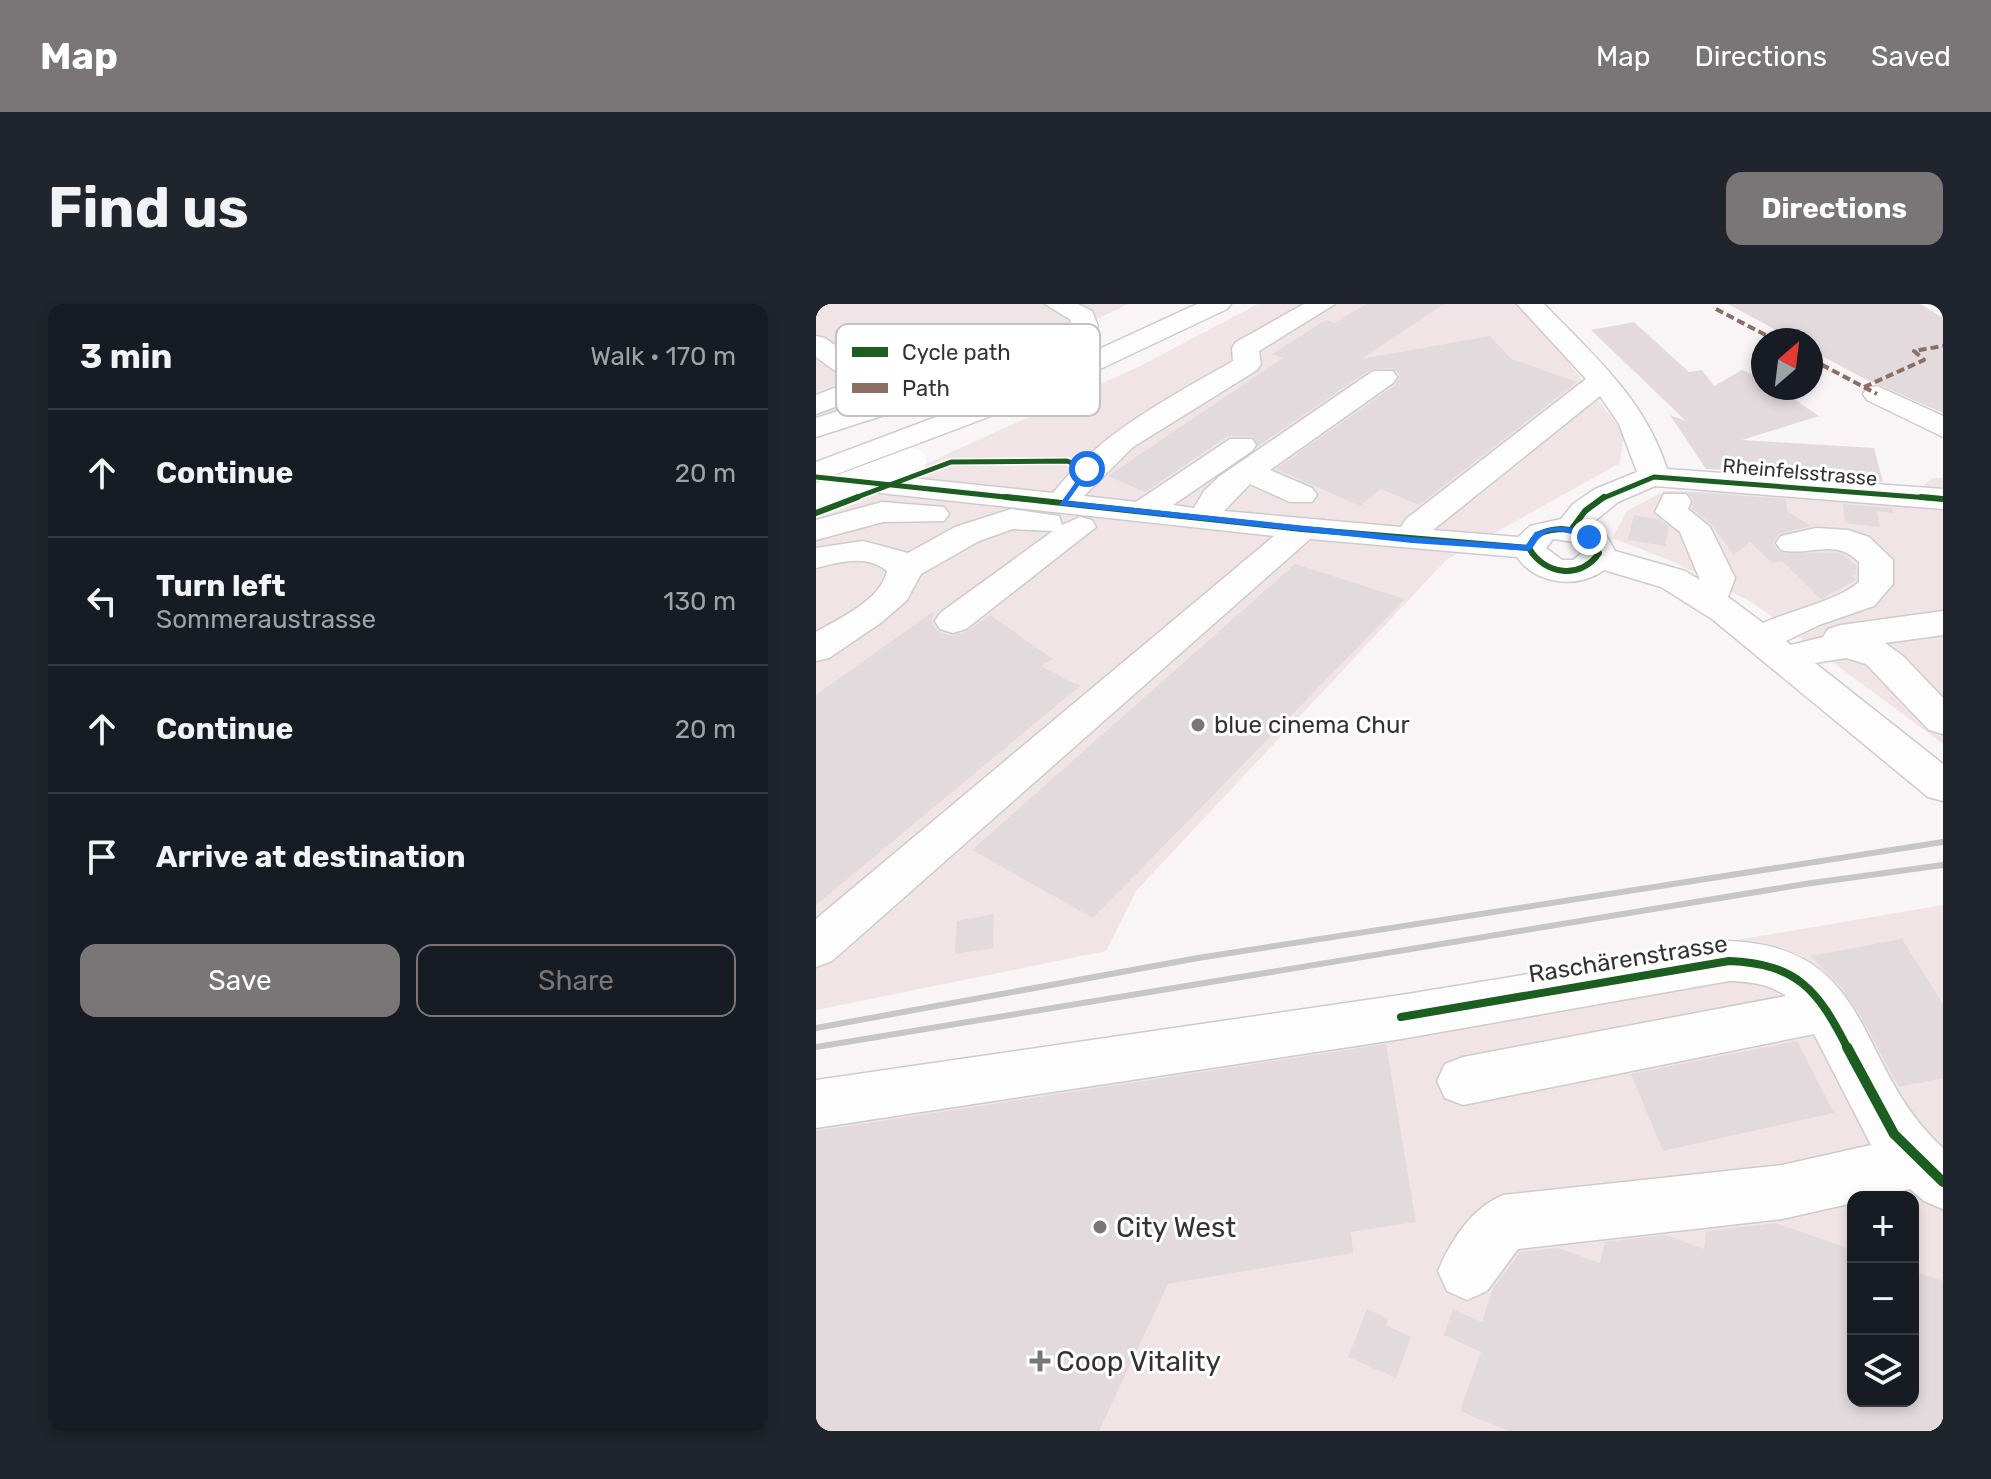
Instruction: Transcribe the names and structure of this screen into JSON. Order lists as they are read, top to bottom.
{
  "streets": {
    "main road": ["Rheinfelsstrasse", "Raschärenstrasse"]
  },
  "places": {
    "other": ["blue cinema Chur", "City West"],
    "health": ["Coop Vitality"]
  },
  "legend": ["Cycle path", "Path"],
  "north": "top right",
  "page": {
    "header": "Map",
    "nav": ["Map", "Directions", "Saved"],
    "buttons": [
      "Directions",
      ["Save", "Share"]
    ],
    "title": "Find us",
    "heading": ["3 min", "Walk · 170 m"],
    "list": [
      ["Continue", "20 m"],
      ["Turn left", "Sommeraustrasse", "130 m"],
      ["Continue", "20 m"],
      "Arrive at destination"
    ],
    "map_buttons": ["+", "−"]
  }
}
